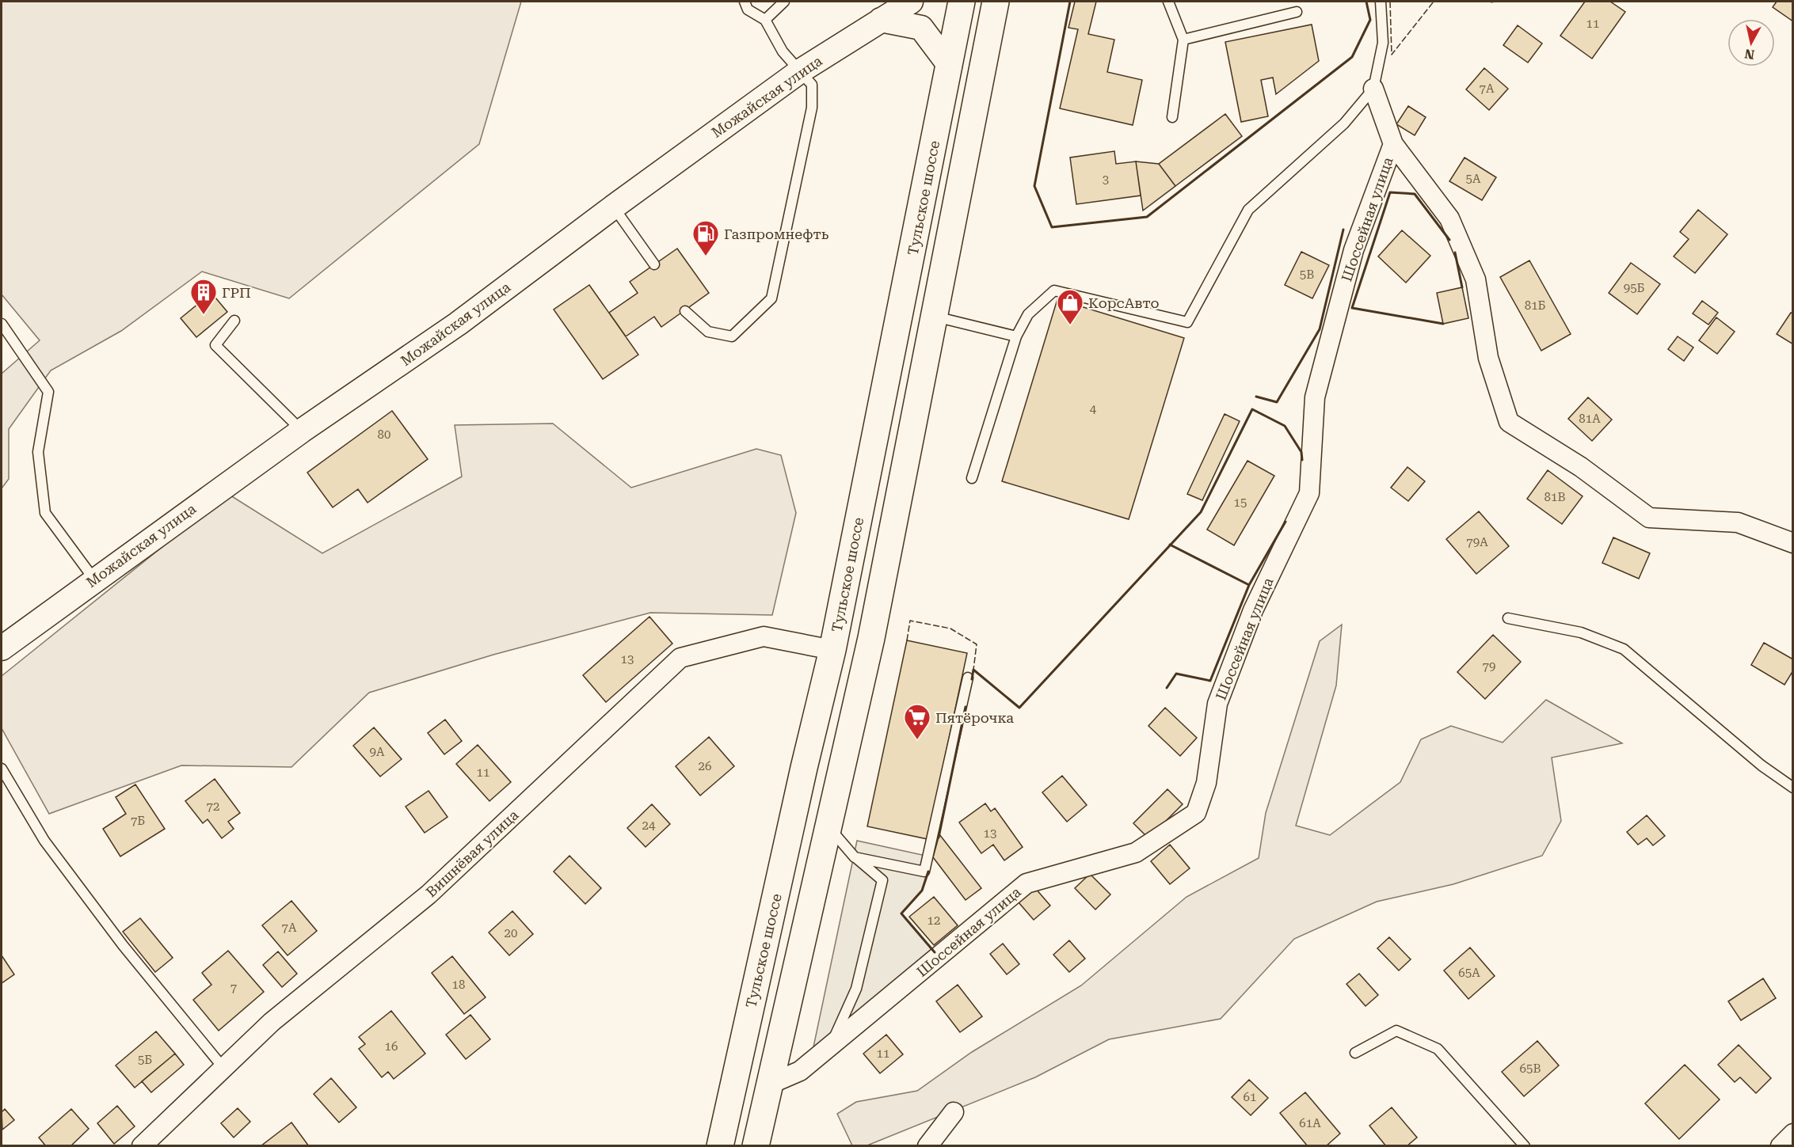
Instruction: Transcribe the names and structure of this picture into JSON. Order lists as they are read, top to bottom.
{
  "streets": {
    "main road": ["Тульское шоссе"],
    "street": ["Можайская улица", "Шоссейная улица", "Вишнёвая улица"]
  },
  "crossings": [
    ["Тульское шоссе", "Вишнёвая улица"]
  ],
  "places": {
    "fuel station": ["Газпромнефть"],
    "building": ["ГРП"],
    "shop": ["КорсАвто"],
    "supermarket": ["Пятёрочка"]
  },
  "house_numbers": [
    "11",
    "7А",
    "5А",
    "3",
    "5В",
    "95Б",
    "81Б",
    "4",
    "81А",
    "80",
    "81В",
    "15",
    "79А",
    "13",
    "79",
    "9А",
    "26",
    "11",
    "72",
    "7Б",
    "24",
    "13",
    "12",
    "7А",
    "20",
    "65А",
    "18",
    "7",
    "16",
    "11",
    "5Б",
    "65В",
    "61",
    "61А"
  ],
  "north": "bottom"
}
